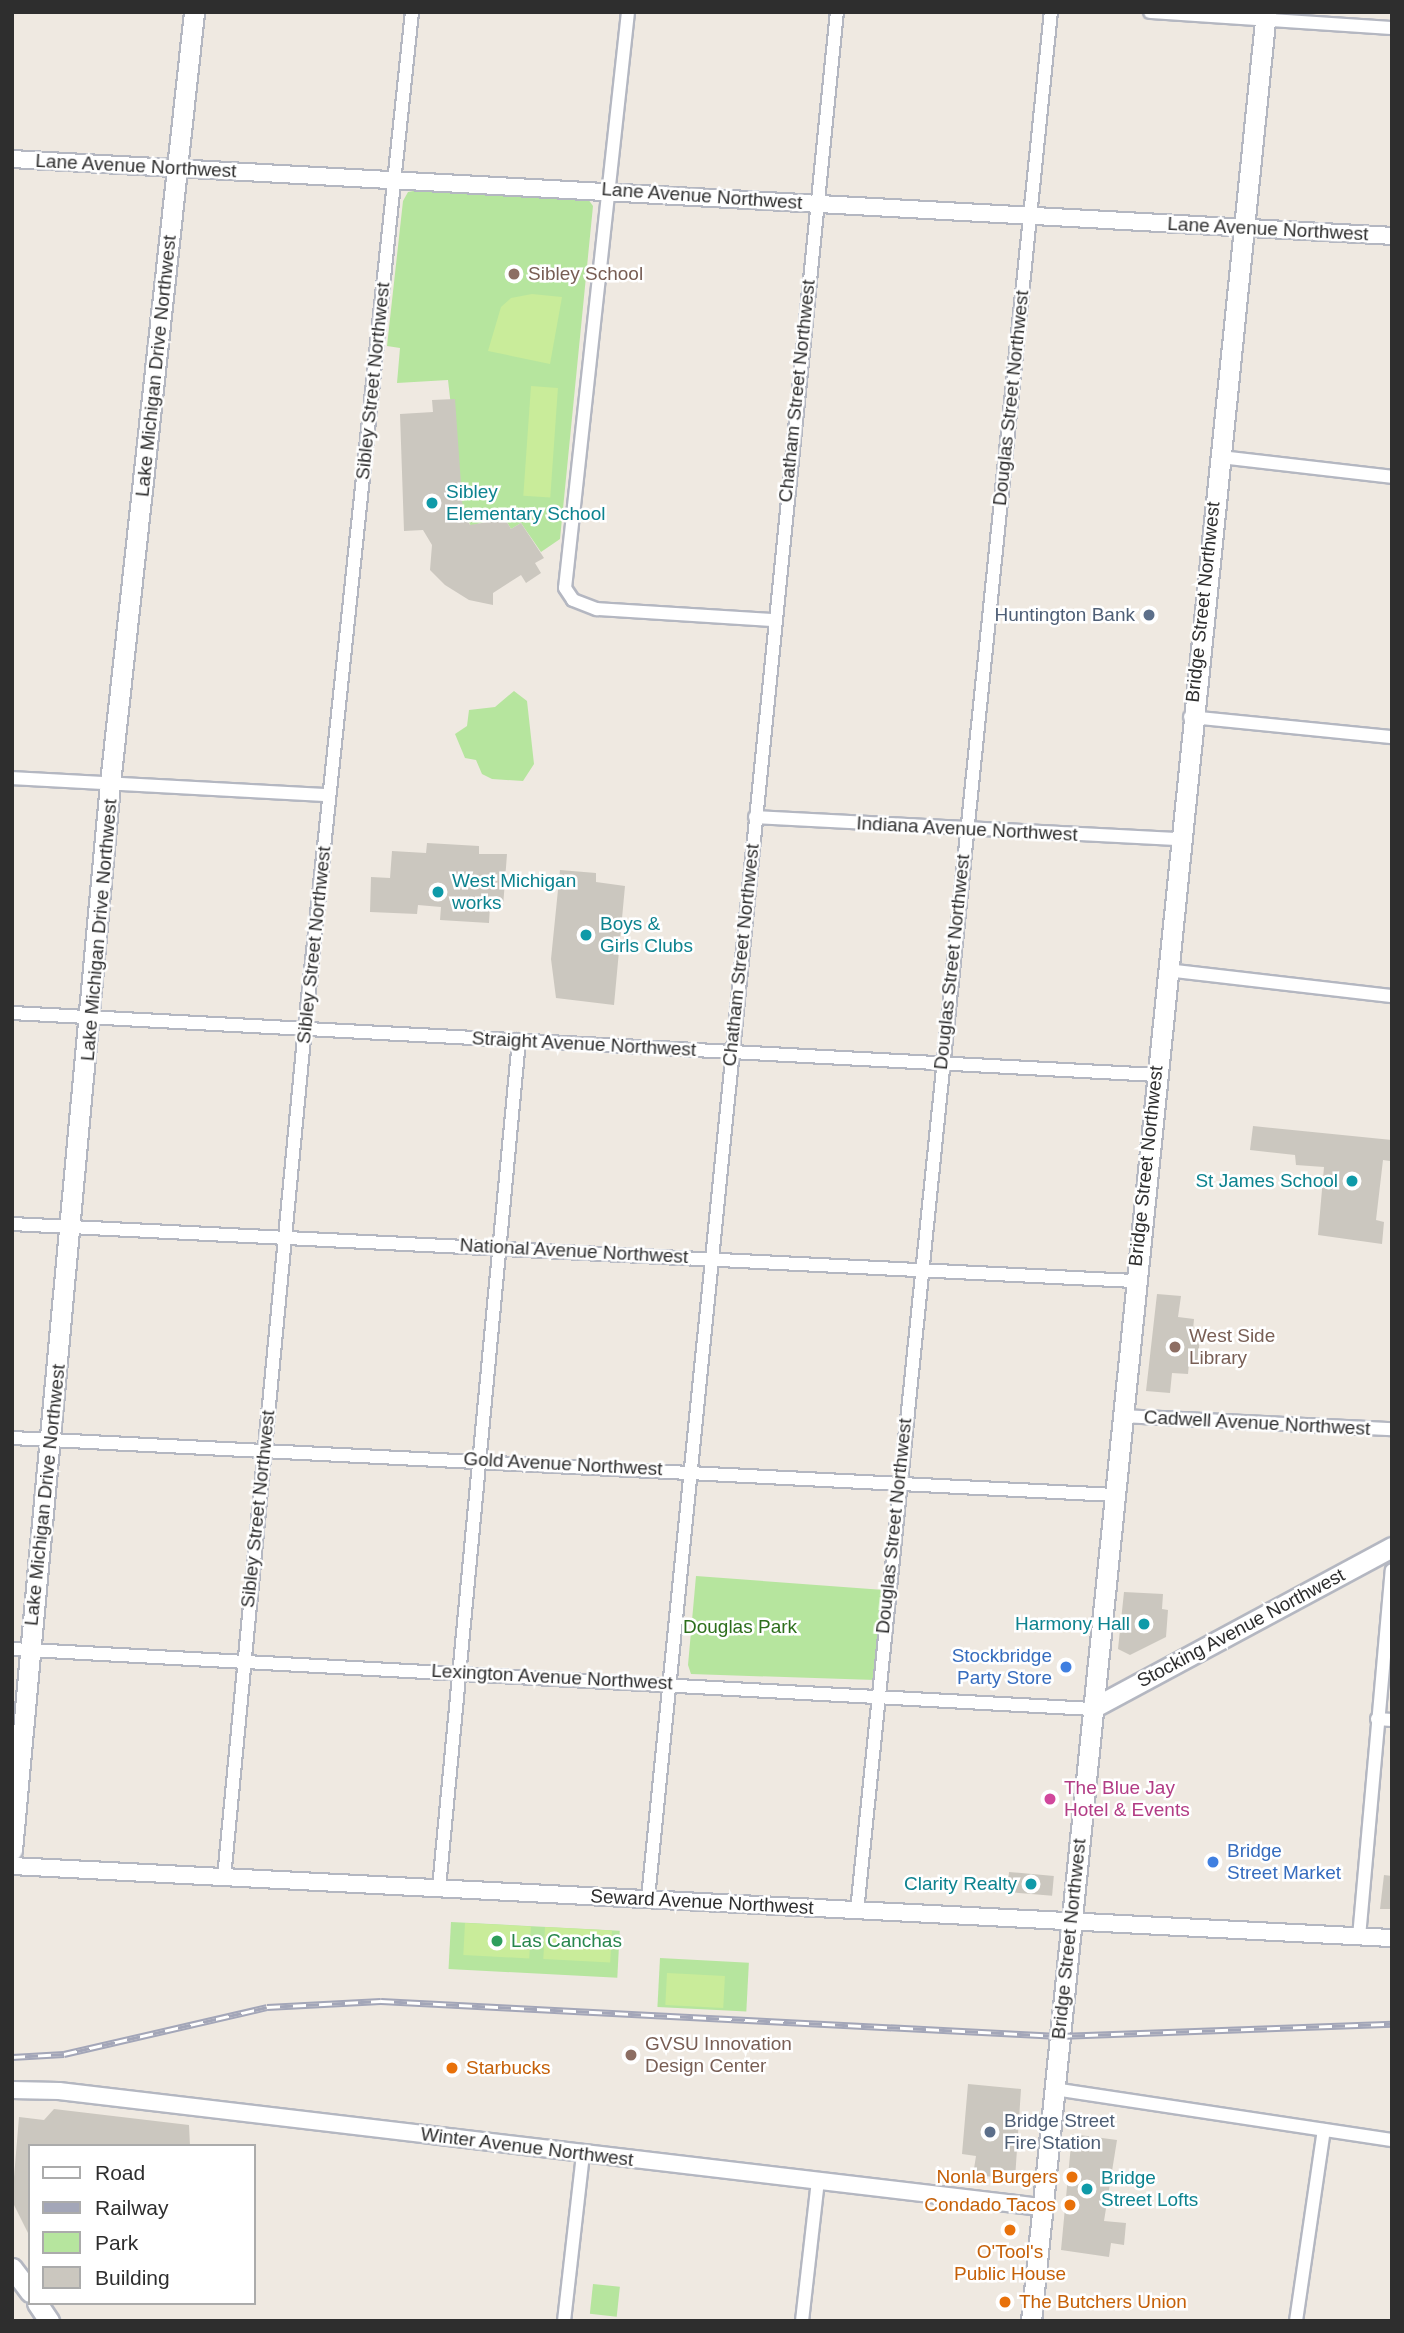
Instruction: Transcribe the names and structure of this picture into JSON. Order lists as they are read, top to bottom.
{
  "streets": {
    "main road": ["Lake Michigan Drive Northwest", "Bridge Street Northwest", "Stocking Avenue Northwest"],
    "street": [
      "Lane Avenue Northwest",
      "Sibley Street Northwest",
      "Chatham Street Northwest",
      "Douglas Street Northwest",
      "Indiana Avenue Northwest",
      "Straight Avenue Northwest",
      "National Avenue Northwest",
      "Cadwell Avenue Northwest",
      "Gold Avenue Northwest",
      "Lexington Avenue Northwest",
      "Seward Avenue Northwest",
      "Winter Avenue Northwest"
    ]
  },
  "crossings": [
    ["Lane Avenue Northwest", "Lake Michigan Drive Northwest"],
    ["Lane Avenue Northwest", "Sibley Street Northwest"],
    ["Lane Avenue Northwest", "Chatham Street Northwest"],
    ["Lane Avenue Northwest", "Douglas Street Northwest"],
    ["Lane Avenue Northwest", "Bridge Street Northwest"],
    ["Lake Michigan Drive Northwest", "Straight Avenue Northwest"],
    ["Lake Michigan Drive Northwest", "National Avenue Northwest"],
    ["Lake Michigan Drive Northwest", "Gold Avenue Northwest"],
    ["Lake Michigan Drive Northwest", "Lexington Avenue Northwest"],
    ["Sibley Street Northwest", "Straight Avenue Northwest"],
    ["Sibley Street Northwest", "National Avenue Northwest"],
    ["Sibley Street Northwest", "Gold Avenue Northwest"],
    ["Sibley Street Northwest", "Lexington Avenue Northwest"],
    ["Sibley Street Northwest", "Seward Avenue Northwest"],
    ["Chatham Street Northwest", "Indiana Avenue Northwest"],
    ["Chatham Street Northwest", "Straight Avenue Northwest"],
    ["Chatham Street Northwest", "National Avenue Northwest"],
    ["Chatham Street Northwest", "Gold Avenue Northwest"],
    ["Chatham Street Northwest", "Lexington Avenue Northwest"],
    ["Chatham Street Northwest", "Seward Avenue Northwest"],
    ["Douglas Street Northwest", "Indiana Avenue Northwest"],
    ["Douglas Street Northwest", "Straight Avenue Northwest"],
    ["Douglas Street Northwest", "National Avenue Northwest"],
    ["Douglas Street Northwest", "Gold Avenue Northwest"],
    ["Douglas Street Northwest", "Lexington Avenue Northwest"],
    ["Douglas Street Northwest", "Seward Avenue Northwest"],
    ["Bridge Street Northwest", "Indiana Avenue Northwest"],
    ["Bridge Street Northwest", "Straight Avenue Northwest"],
    ["Bridge Street Northwest", "National Avenue Northwest"],
    ["Bridge Street Northwest", "Cadwell Avenue Northwest"],
    ["Bridge Street Northwest", "Gold Avenue Northwest"],
    ["Bridge Street Northwest", "Stocking Avenue Northwest"],
    ["Bridge Street Northwest", "Lexington Avenue Northwest"],
    ["Bridge Street Northwest", "Seward Avenue Northwest"],
    ["Bridge Street Northwest", "Winter Avenue Northwest"],
    ["Stocking Avenue Northwest", "Lexington Avenue Northwest"]
  ],
  "parks": ["Douglas Park"],
  "places": [
    "Sibley School",
    "Sibley Elementary School",
    "Huntington Bank",
    "West Michigan works",
    "Boys & Girls Clubs",
    "St James School",
    "West Side Library",
    "Harmony Hall",
    "Stockbridge Party Store",
    "The Blue Jay Hotel & Events",
    "Bridge Street Market",
    "Clarity Realty",
    "Las Canchas",
    "GVSU Innovation Design Center",
    "Starbucks",
    "Bridge Street Fire Station",
    "Nonla Burgers",
    "Bridge Street Lofts",
    "Condado Tacos",
    "O'Tool's Public House",
    "The Butchers Union"
  ],
  "legend": [
    "Road",
    "Railway",
    "Park",
    "Building"
  ]
}
